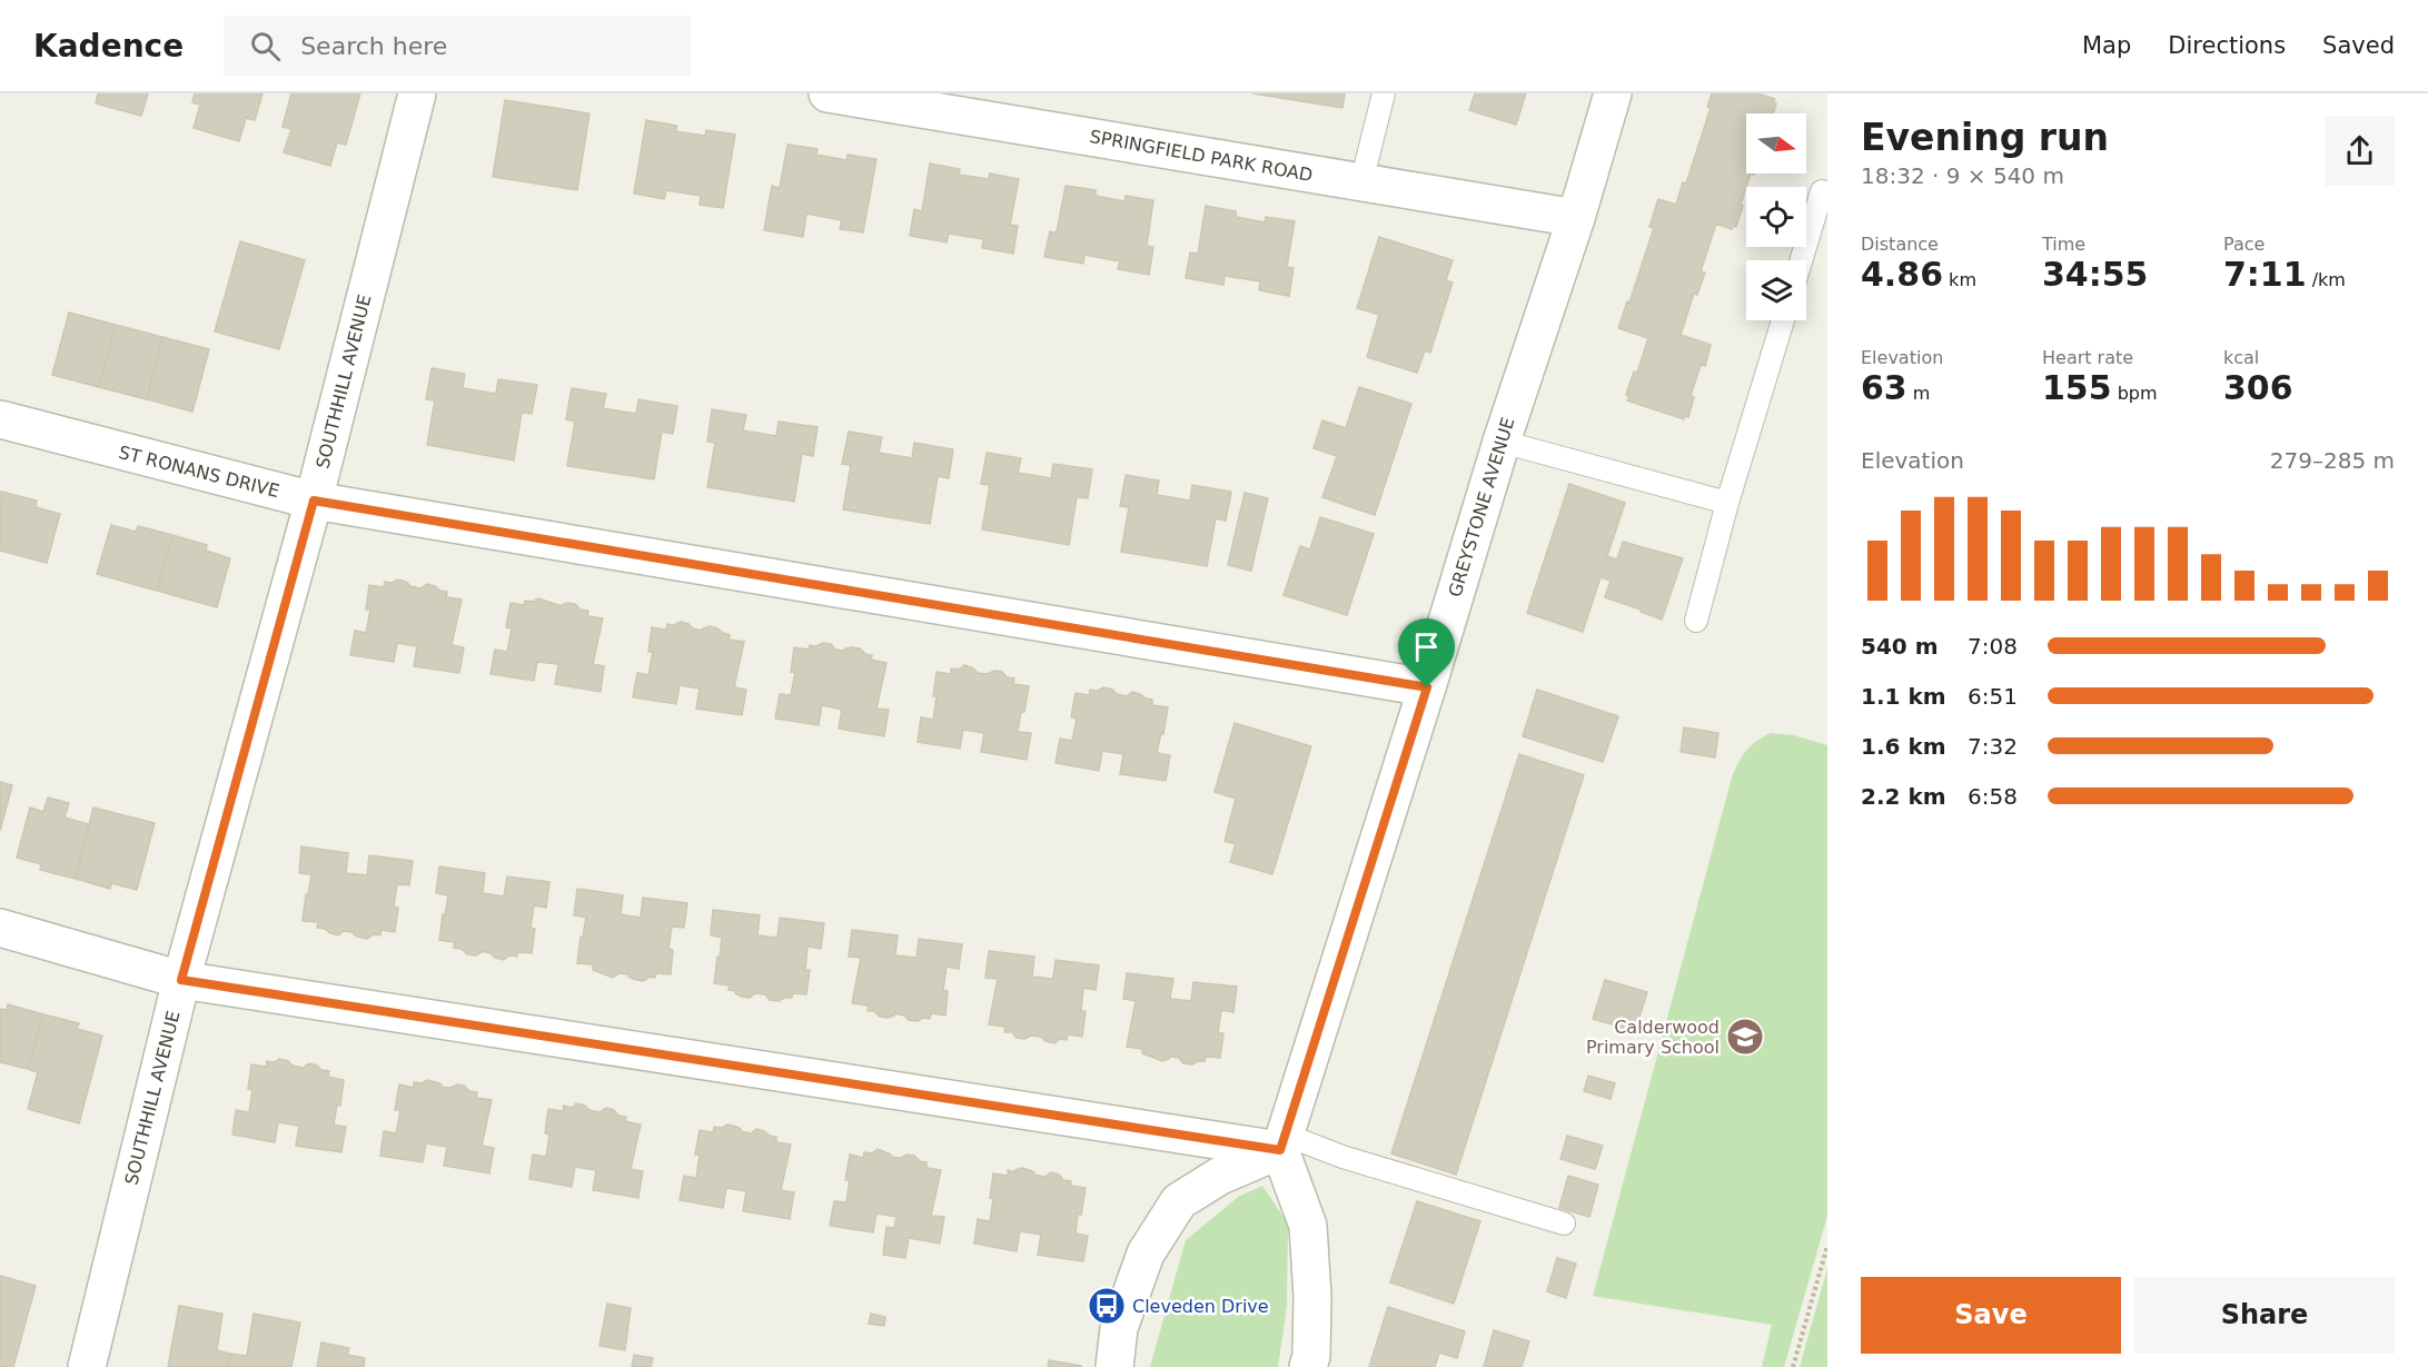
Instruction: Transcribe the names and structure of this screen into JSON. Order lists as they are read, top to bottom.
{
  "streets": {
    "street": [
      "SPRINGFIELD PARK ROAD",
      "SOUTHHILL AVENUE",
      "ST RONANS DRIVE",
      "GREYSTONE AVENUE"
    ]
  },
  "crossings": [
    ["SPRINGFIELD PARK ROAD", "GREYSTONE AVENUE"],
    ["SOUTHHILL AVENUE", "ST RONANS DRIVE"],
    ["ST RONANS DRIVE", "GREYSTONE AVENUE"]
  ],
  "places": {
    "school or university": ["Calderwood Primary School"],
    "bus stop": ["Cleveden Drive"]
  },
  "north": "right",
  "page": {
    "header": "Kadence",
    "search": "Search here",
    "nav": ["Map", "Directions", "Saved"],
    "heading": ["Evening run", "18:32 · 9 × 540 m"],
    "stats": [
      ["Distance", "4.86 km"],
      ["Time", "34:55"],
      ["Pace", "7:11 /km"],
      ["Elevation", "63 m"],
      ["Heart rate", "155 bpm"],
      ["kcal", "306"]
    ],
    "chart": ["Elevation", "279–285 m"],
    "list": [
      {
        "name": "540 m",
        "note": "7:08"
      },
      {
        "name": "1.1 km",
        "note": "6:51"
      },
      {
        "name": "1.6 km",
        "note": "7:32"
      },
      {
        "name": "2.2 km",
        "note": "6:58"
      }
    ],
    "buttons": ["Save", "Share"]
  }
}
